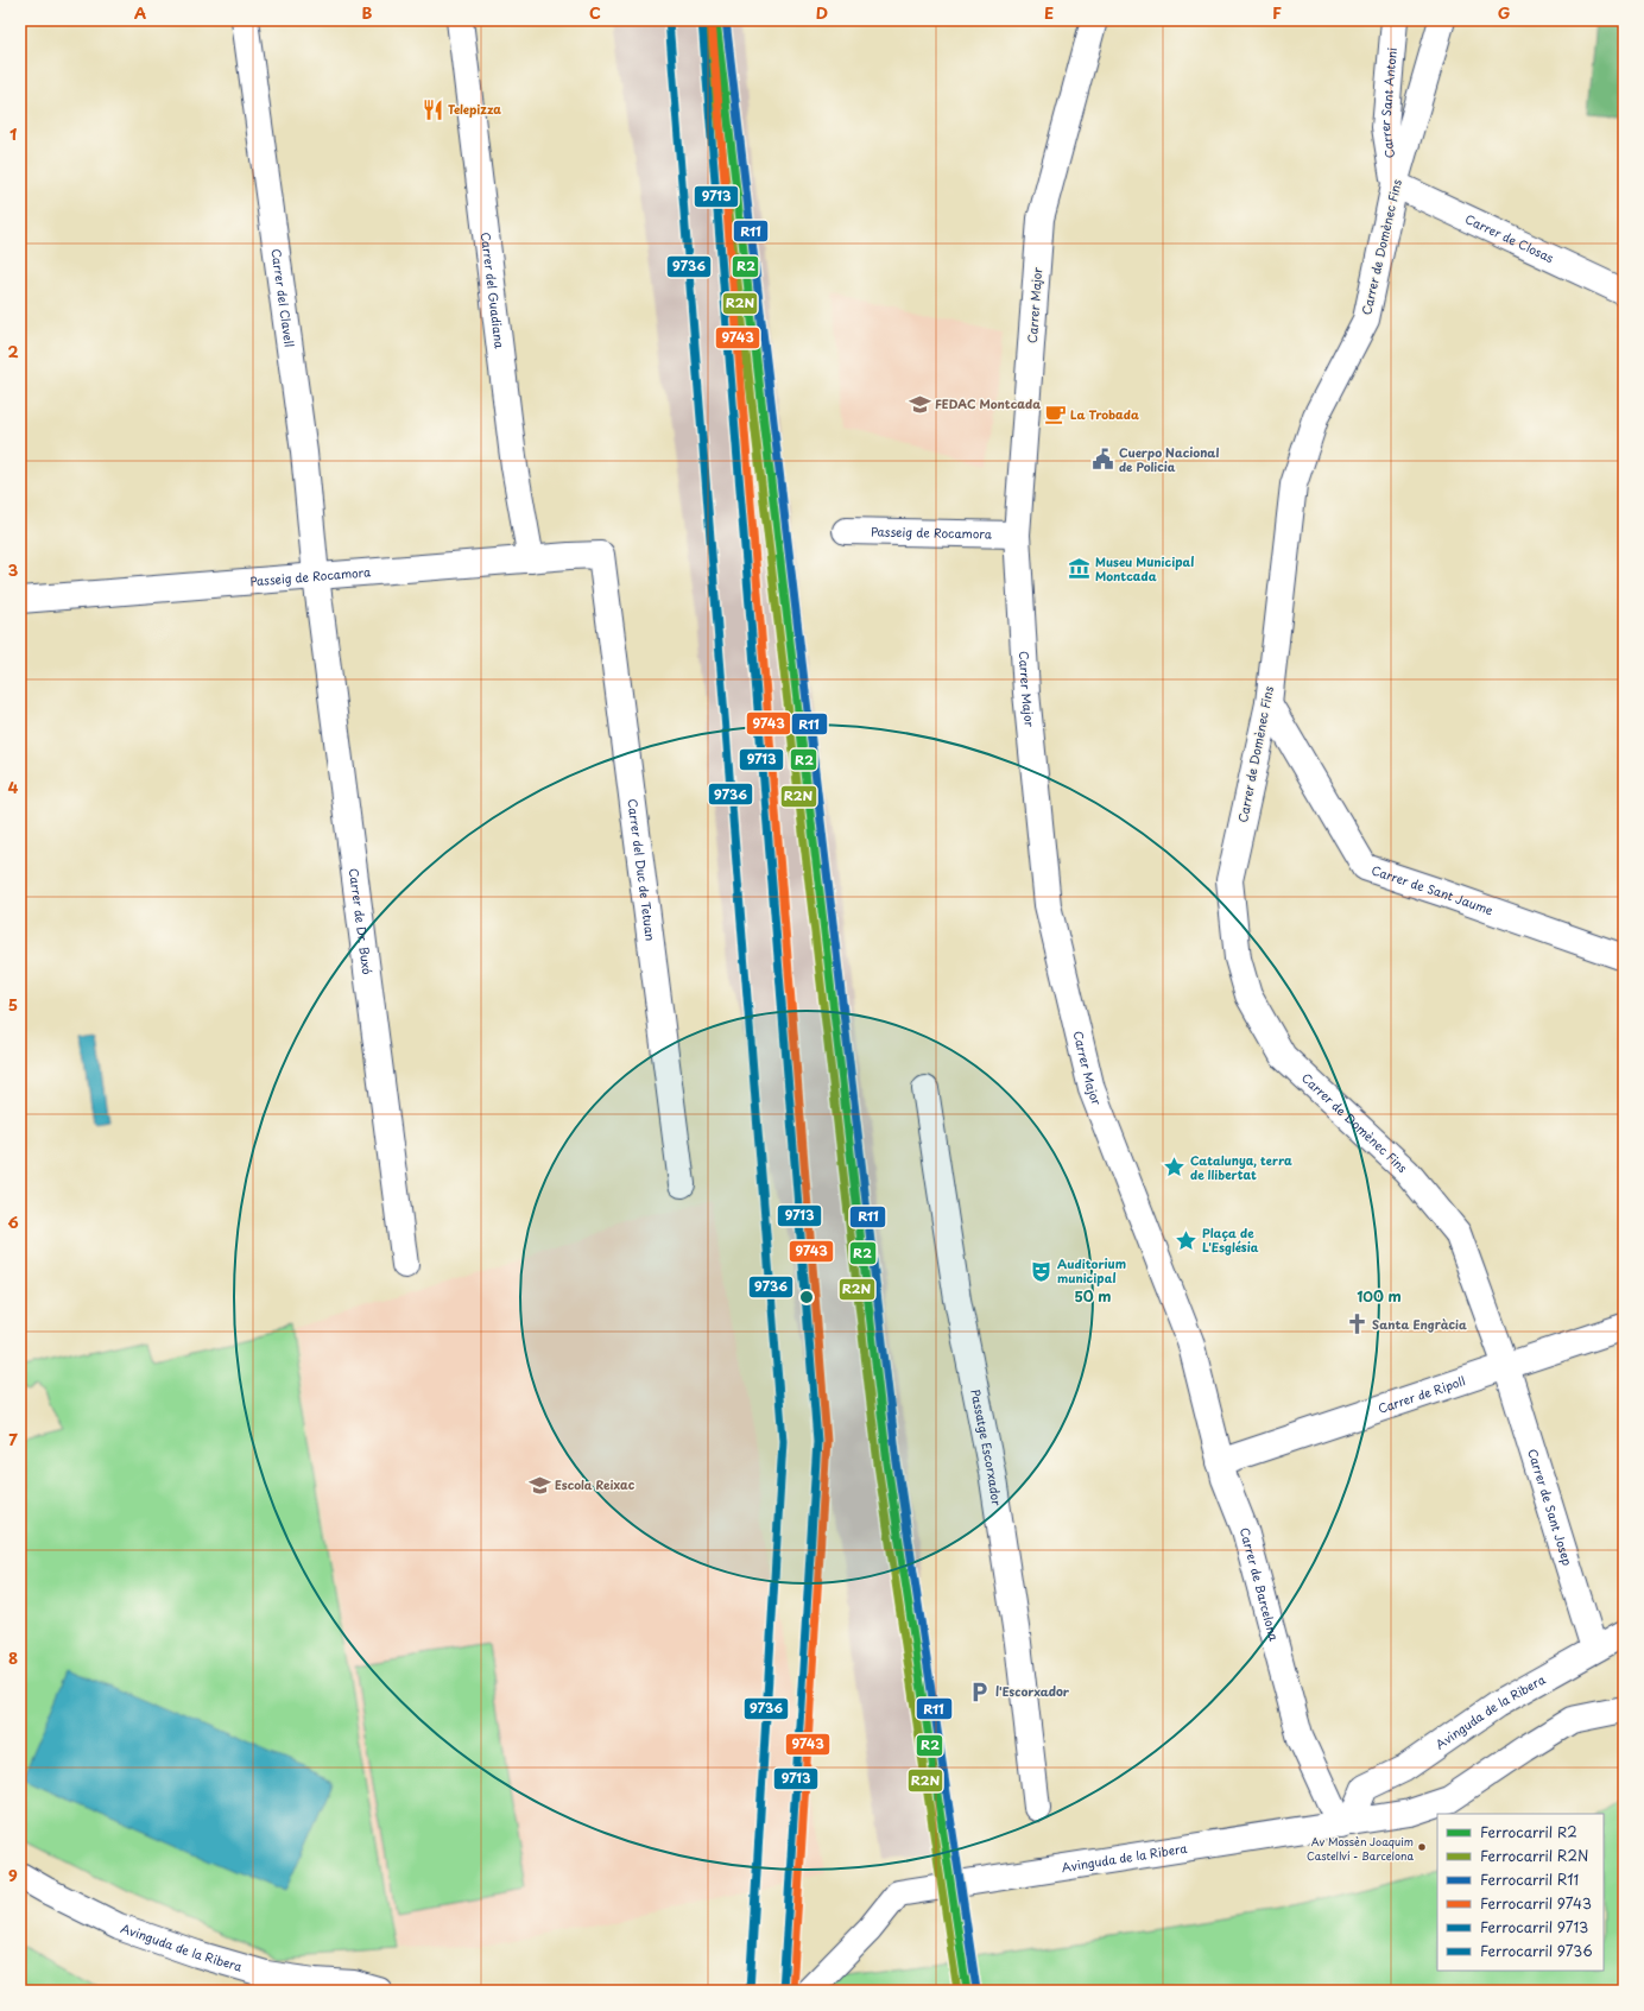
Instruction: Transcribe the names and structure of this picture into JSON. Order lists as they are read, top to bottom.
{
  "streets": {
    "street": [
      "Carrer Sant Antoni",
      "Carrer de Closas",
      "Carrer de Domènec Fins",
      "Carrer del Guadiana",
      "Carrer del Clavell",
      "Carrer Major",
      "Passeig de Rocamora",
      "Carrer del Duc de Tetuan",
      "Carrer de Sant Jaume",
      "Carrer de Dr. Buxó",
      "Carrer de Ripoll",
      "Passatge Escorxador",
      "Carrer de Sant Josep",
      "Carrer de Barcelona",
      "Avinguda de la Ribera"
    ]
  },
  "crossings": [
    ["Carrer Sant Antoni", "Carrer de Closas"],
    ["Carrer Sant Antoni", "Carrer de Domènec Fins"],
    ["Carrer de Closas", "Carrer de Domènec Fins"],
    ["Carrer de Domènec Fins", "Carrer de Sant Jaume"],
    ["Carrer de Domènec Fins", "Carrer de Ripoll"],
    ["Carrer de Domènec Fins", "Carrer de Sant Josep"],
    ["Carrer del Guadiana", "Passeig de Rocamora"],
    ["Carrer del Clavell", "Passeig de Rocamora"],
    ["Carrer del Clavell", "Carrer de Dr. Buxó"],
    ["Carrer Major", "Passeig de Rocamora"],
    ["Carrer Major", "Carrer de Barcelona"],
    ["Passeig de Rocamora", "Carrer del Duc de Tetuan"],
    ["Passeig de Rocamora", "Carrer de Dr. Buxó"],
    ["Carrer de Ripoll", "Carrer de Sant Josep"],
    ["Carrer de Ripoll", "Carrer de Barcelona"],
    ["Carrer de Sant Josep", "Avinguda de la Ribera"],
    ["Carrer de Barcelona", "Avinguda de la Ribera"]
  ],
  "places": {
    "restaurant": ["Telepizza"],
    "school or university": ["FEDAC Montcada", "Escola Reixac"],
    "cafe": ["La Trobada"],
    "public building": ["Cuerpo Nacional de Policia"],
    "museum": ["Museu Municipal Montcada"],
    "place": ["Catalunya, terra de llibertat", "Plaça de L'Església"],
    "theatre": ["Auditorium municipal"],
    "church": ["Santa Engràcia"],
    "parking": ["l'Escorxador"],
    "other": ["Av Mossèn Joaquim Castellví - Barcelona"]
  },
  "lines": [
    "rail line R2",
    "rail line R11",
    "rail line 9743",
    "rail line 9736",
    "rail line R2N",
    "rail line 9713"
  ],
  "legend": [
    "Ferrocarril R2",
    "Ferrocarril R2N",
    "Ferrocarril R11",
    "Ferrocarril 9743",
    "Ferrocarril 9713",
    "Ferrocarril 9736"
  ],
  "grid": {
    "columns": [
      "A",
      "B",
      "C",
      "D",
      "E",
      "F",
      "G"
    ],
    "rows": [
      "1",
      "2",
      "3",
      "4",
      "5",
      "6",
      "7",
      "8",
      "9"
    ]
  },
  "rings": ["50 m", "100 m"]
}
